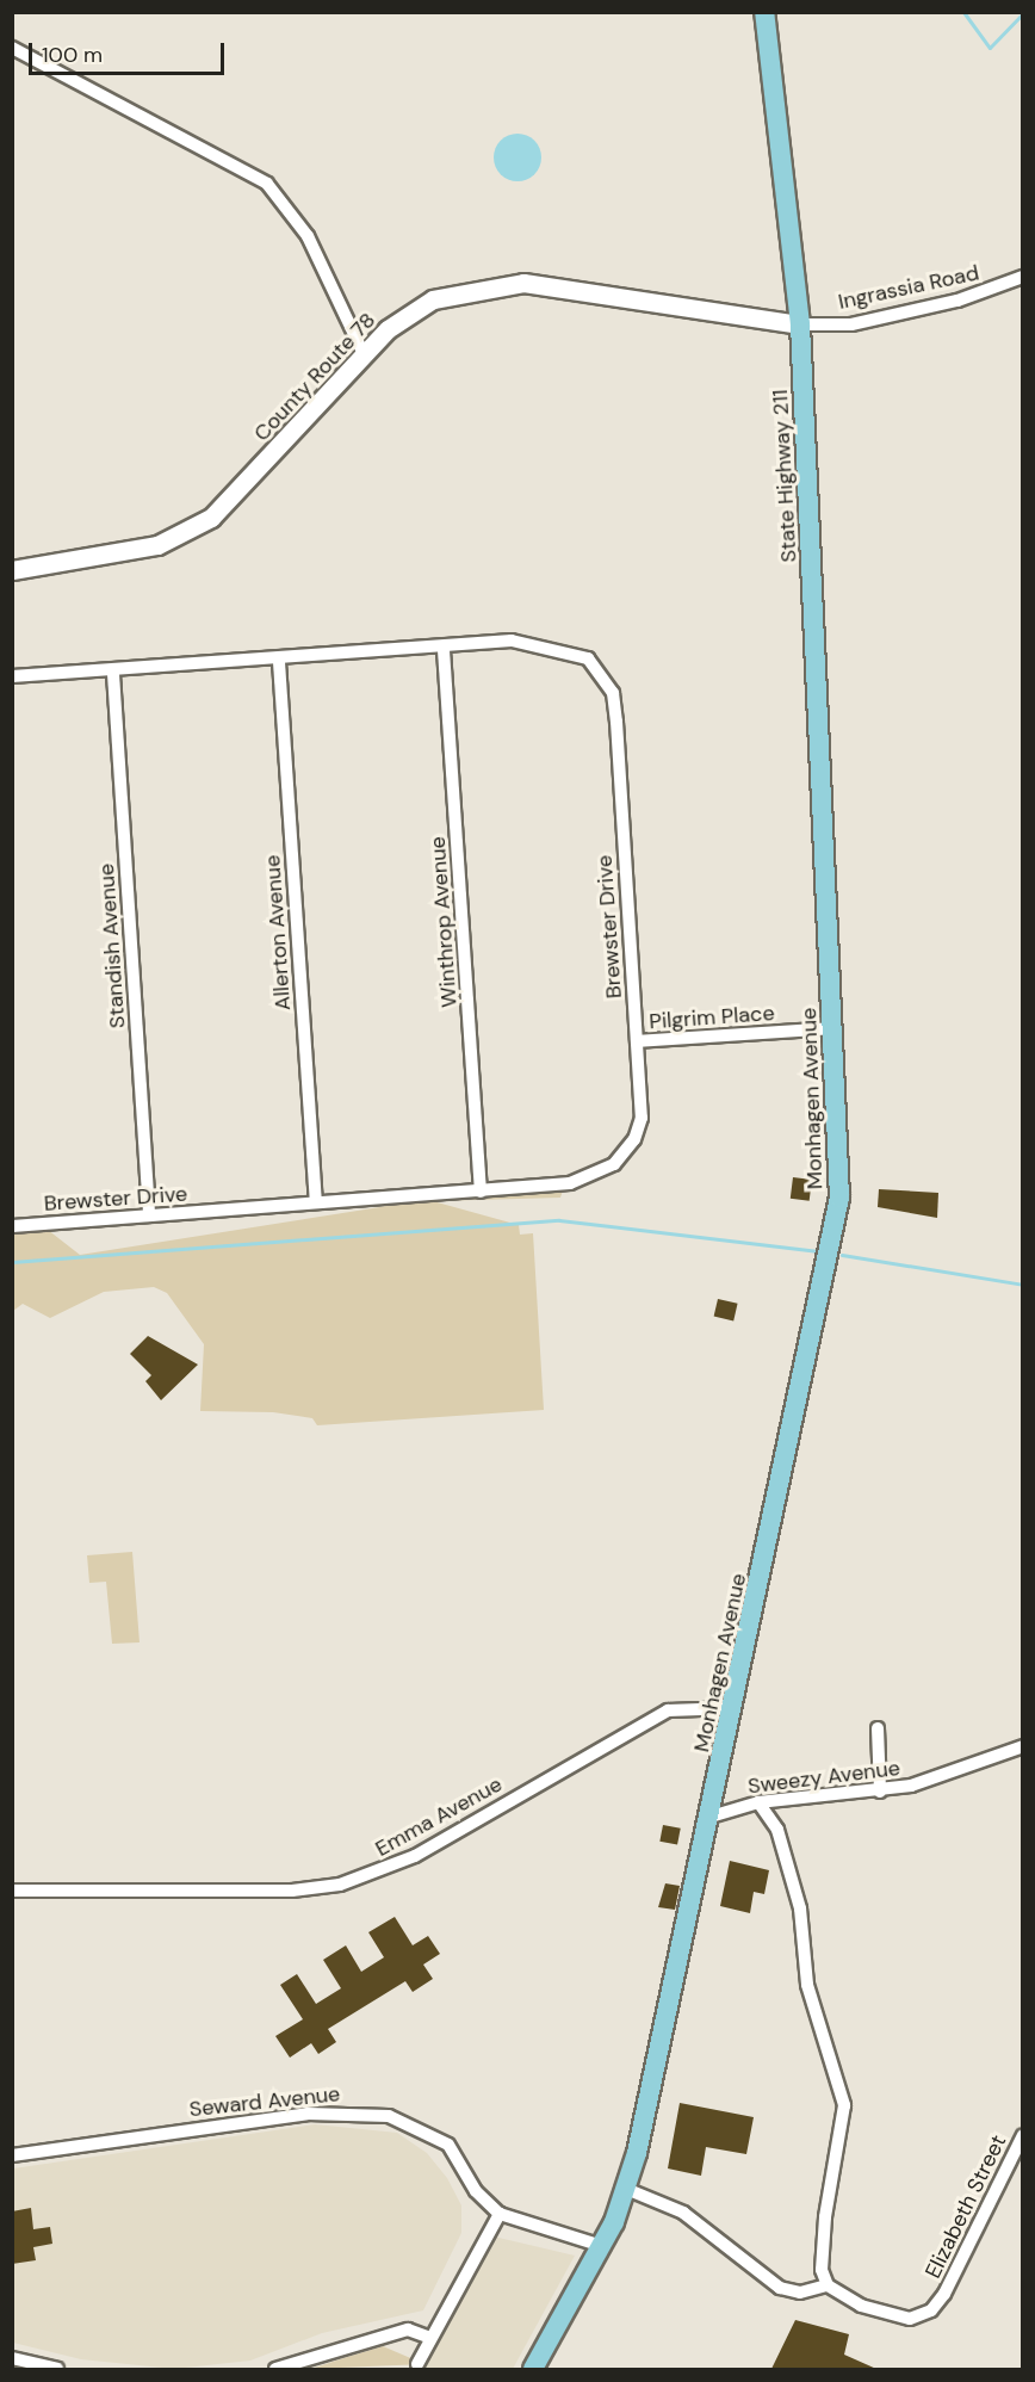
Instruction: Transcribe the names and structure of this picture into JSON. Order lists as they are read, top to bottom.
{
  "streets": {
    "main road": ["State Highway 211", "Monhagen Avenue"],
    "street": [
      "Ingrassia Road",
      "County Route 78",
      "Winthrop Avenue",
      "Brewster Drive",
      "Allerton Avenue",
      "Standish Avenue",
      "Pilgrim Place",
      "Sweezy Avenue",
      "Emma Avenue",
      "Seward Avenue",
      "Elizabeth Street"
    ]
  },
  "crossings": [
    ["Ingrassia Road", "County Route 78"],
    ["Ingrassia Road", "State Highway 211"],
    ["County Route 78", "State Highway 211"],
    ["State Highway 211", "Monhagen Avenue"],
    ["Winthrop Avenue", "Brewster Drive"],
    ["Brewster Drive", "Allerton Avenue"],
    ["Brewster Drive", "Standish Avenue"],
    ["Brewster Drive", "Pilgrim Place"],
    ["Pilgrim Place", "Monhagen Avenue"],
    ["Monhagen Avenue", "Sweezy Avenue"],
    ["Monhagen Avenue", "Emma Avenue"]
  ],
  "scale_bar": "100 m"
}
